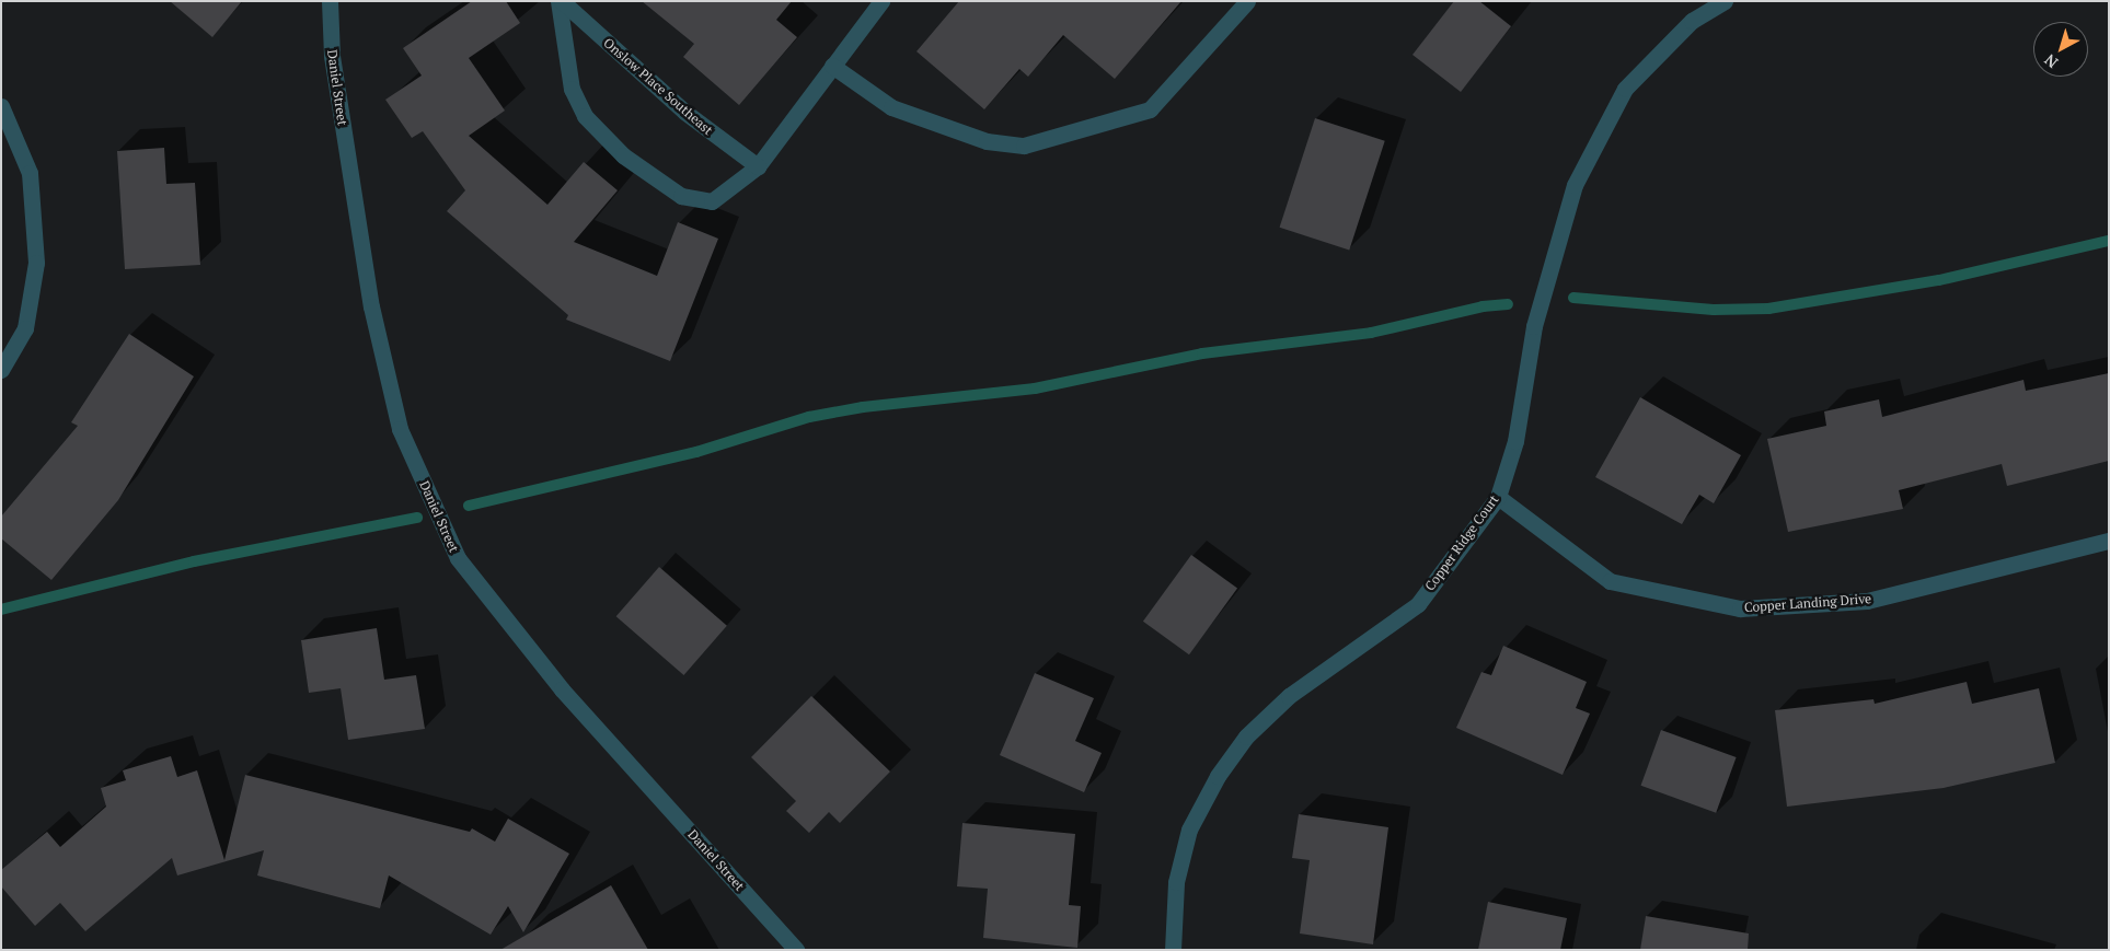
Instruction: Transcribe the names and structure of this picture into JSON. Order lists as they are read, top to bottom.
{
  "streets": {
    "street": [
      "Onslow Place Southeast",
      "Daniel Street",
      "Copper Ridge Court",
      "Copper Landing Drive"
    ]
  },
  "crossings": [
    ["Copper Ridge Court", "Copper Landing Drive"]
  ],
  "north": "bottom left"
}
